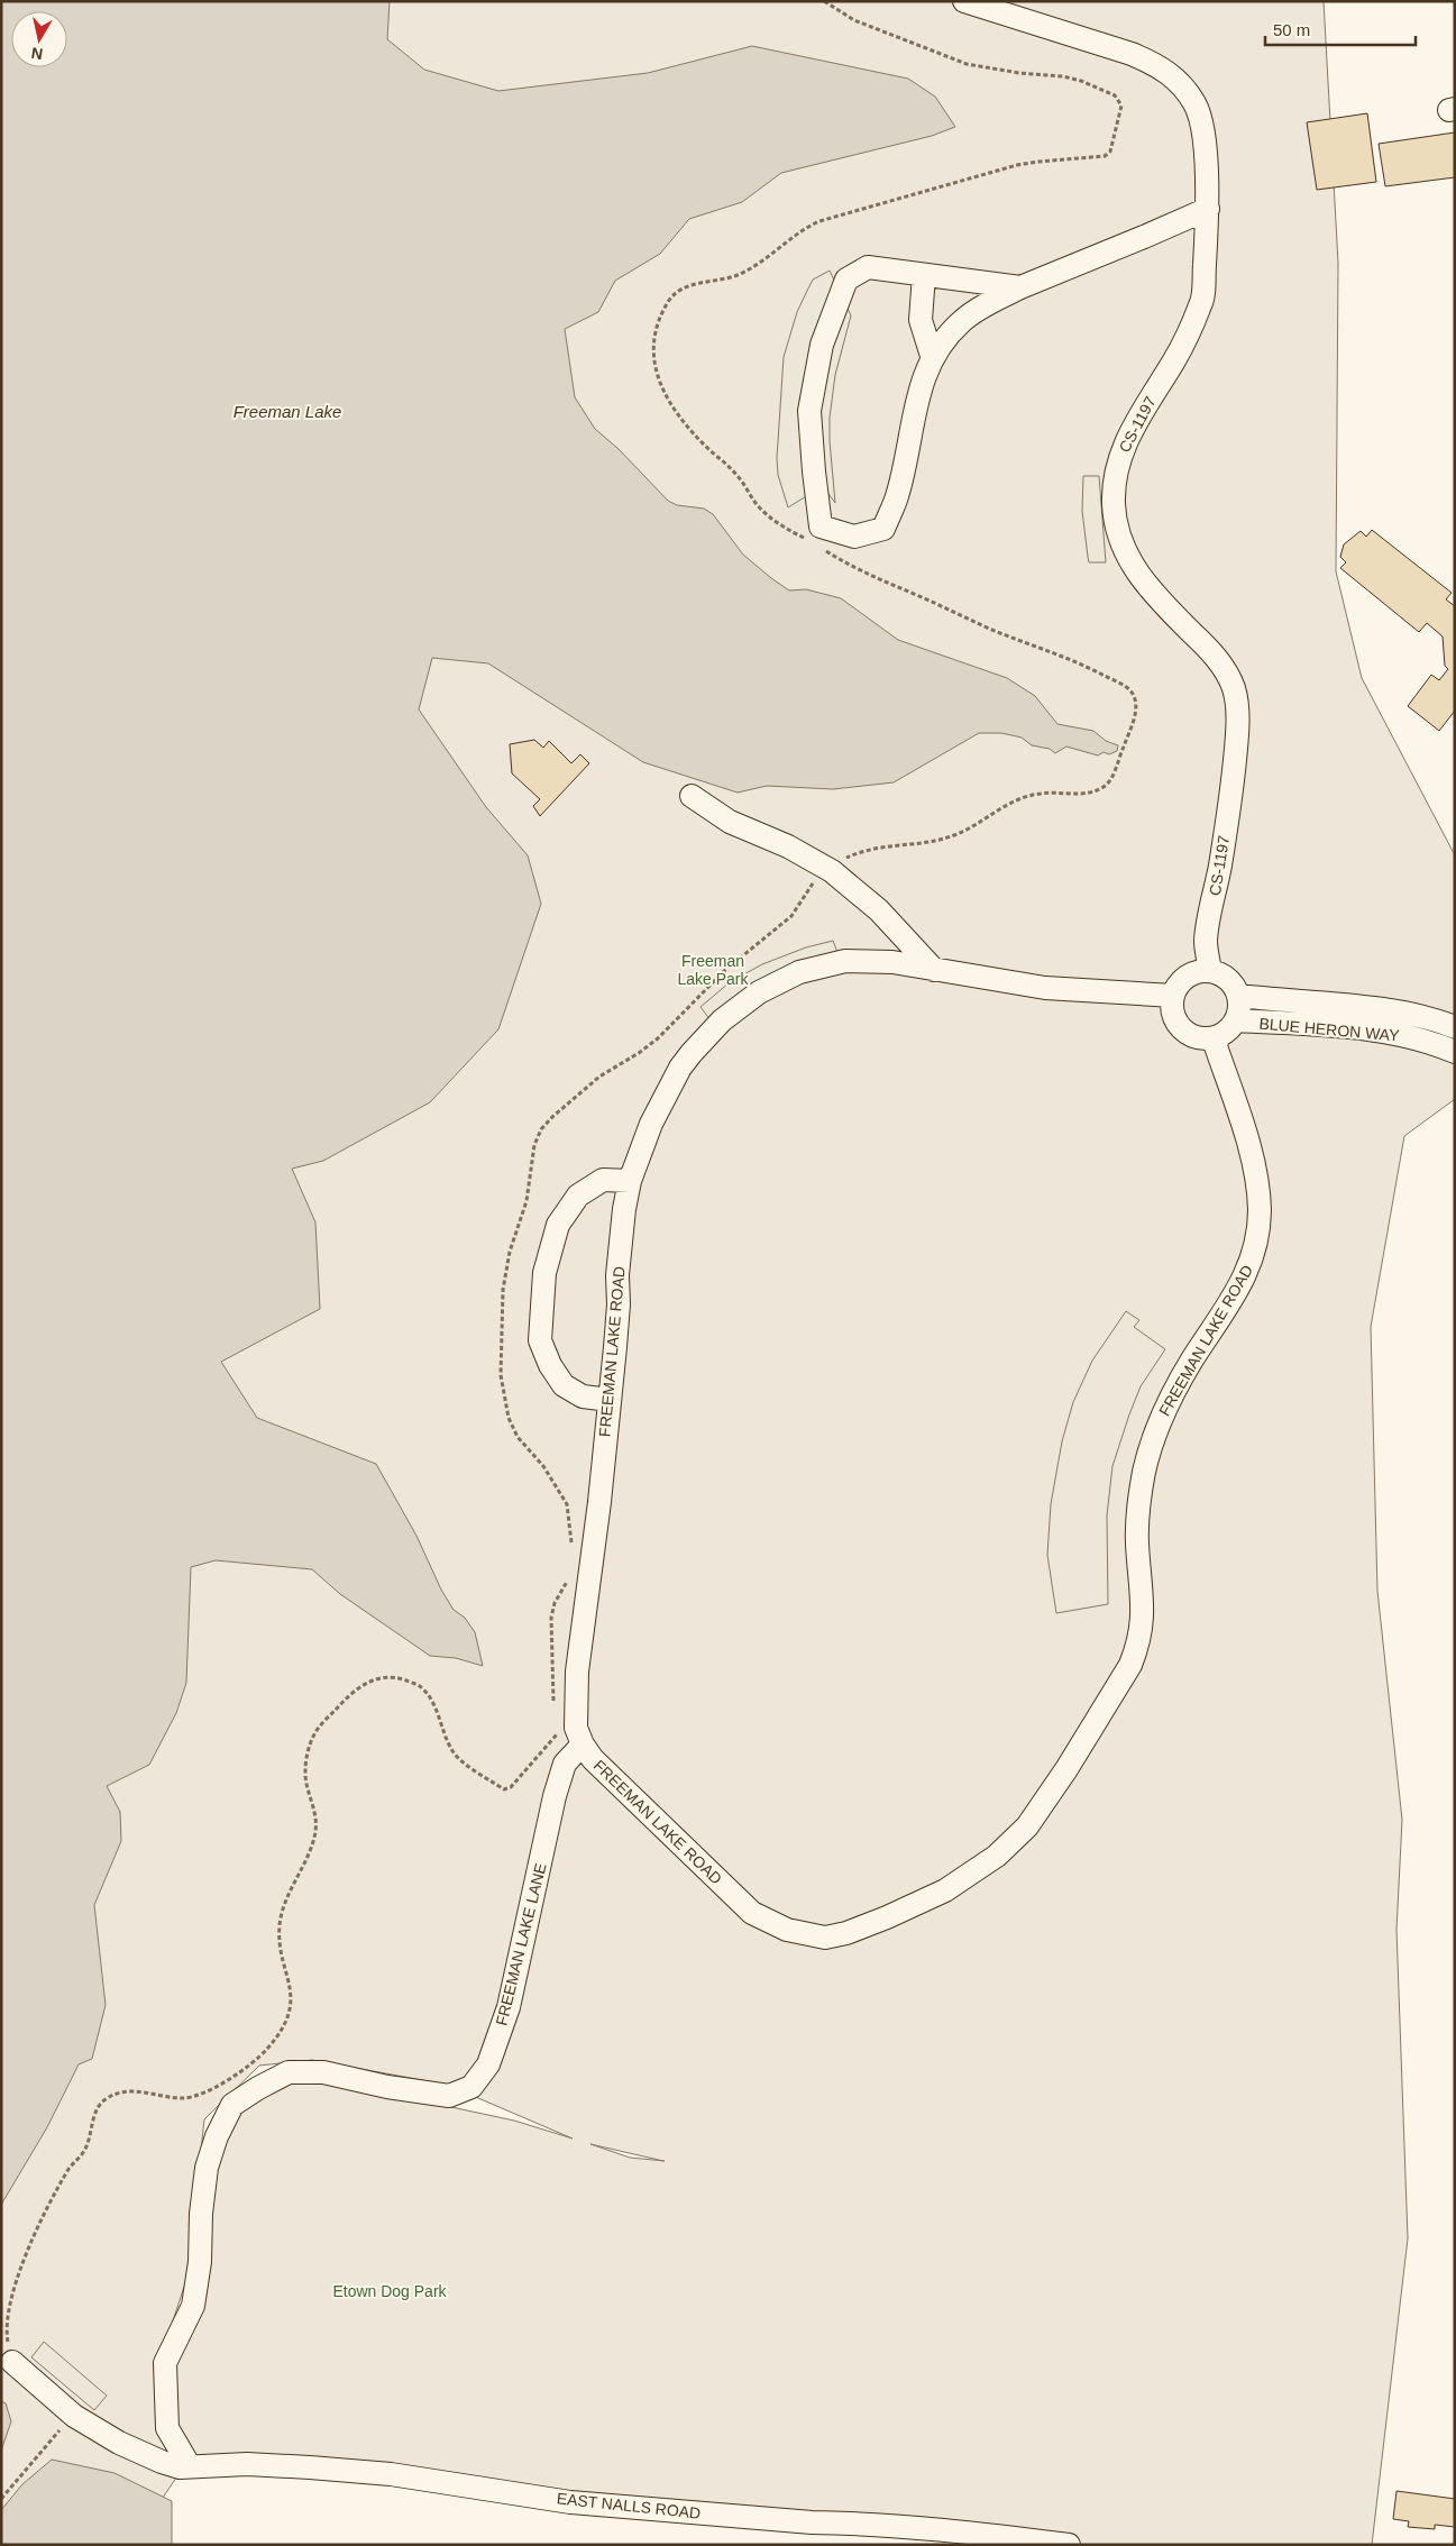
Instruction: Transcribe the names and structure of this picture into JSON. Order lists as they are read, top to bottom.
{
  "streets": {
    "street": [
      "CS-1197",
      "BLUE HERON WAY",
      "FREEMAN LAKE ROAD",
      "FREEMAN LAKE LANE",
      "EAST NALLS ROAD"
    ]
  },
  "crossings": [
    ["CS-1197", "BLUE HERON WAY"],
    ["CS-1197", "FREEMAN LAKE ROAD"],
    ["BLUE HERON WAY", "FREEMAN LAKE ROAD"],
    ["FREEMAN LAKE ROAD", "FREEMAN LAKE LANE"],
    ["FREEMAN LAKE LANE", "EAST NALLS ROAD"]
  ],
  "water": ["Freeman Lake"],
  "parks": ["Freeman Lake Park", "Etown Dog Park"],
  "scale_bar": "50 m",
  "north": "bottom"
}
